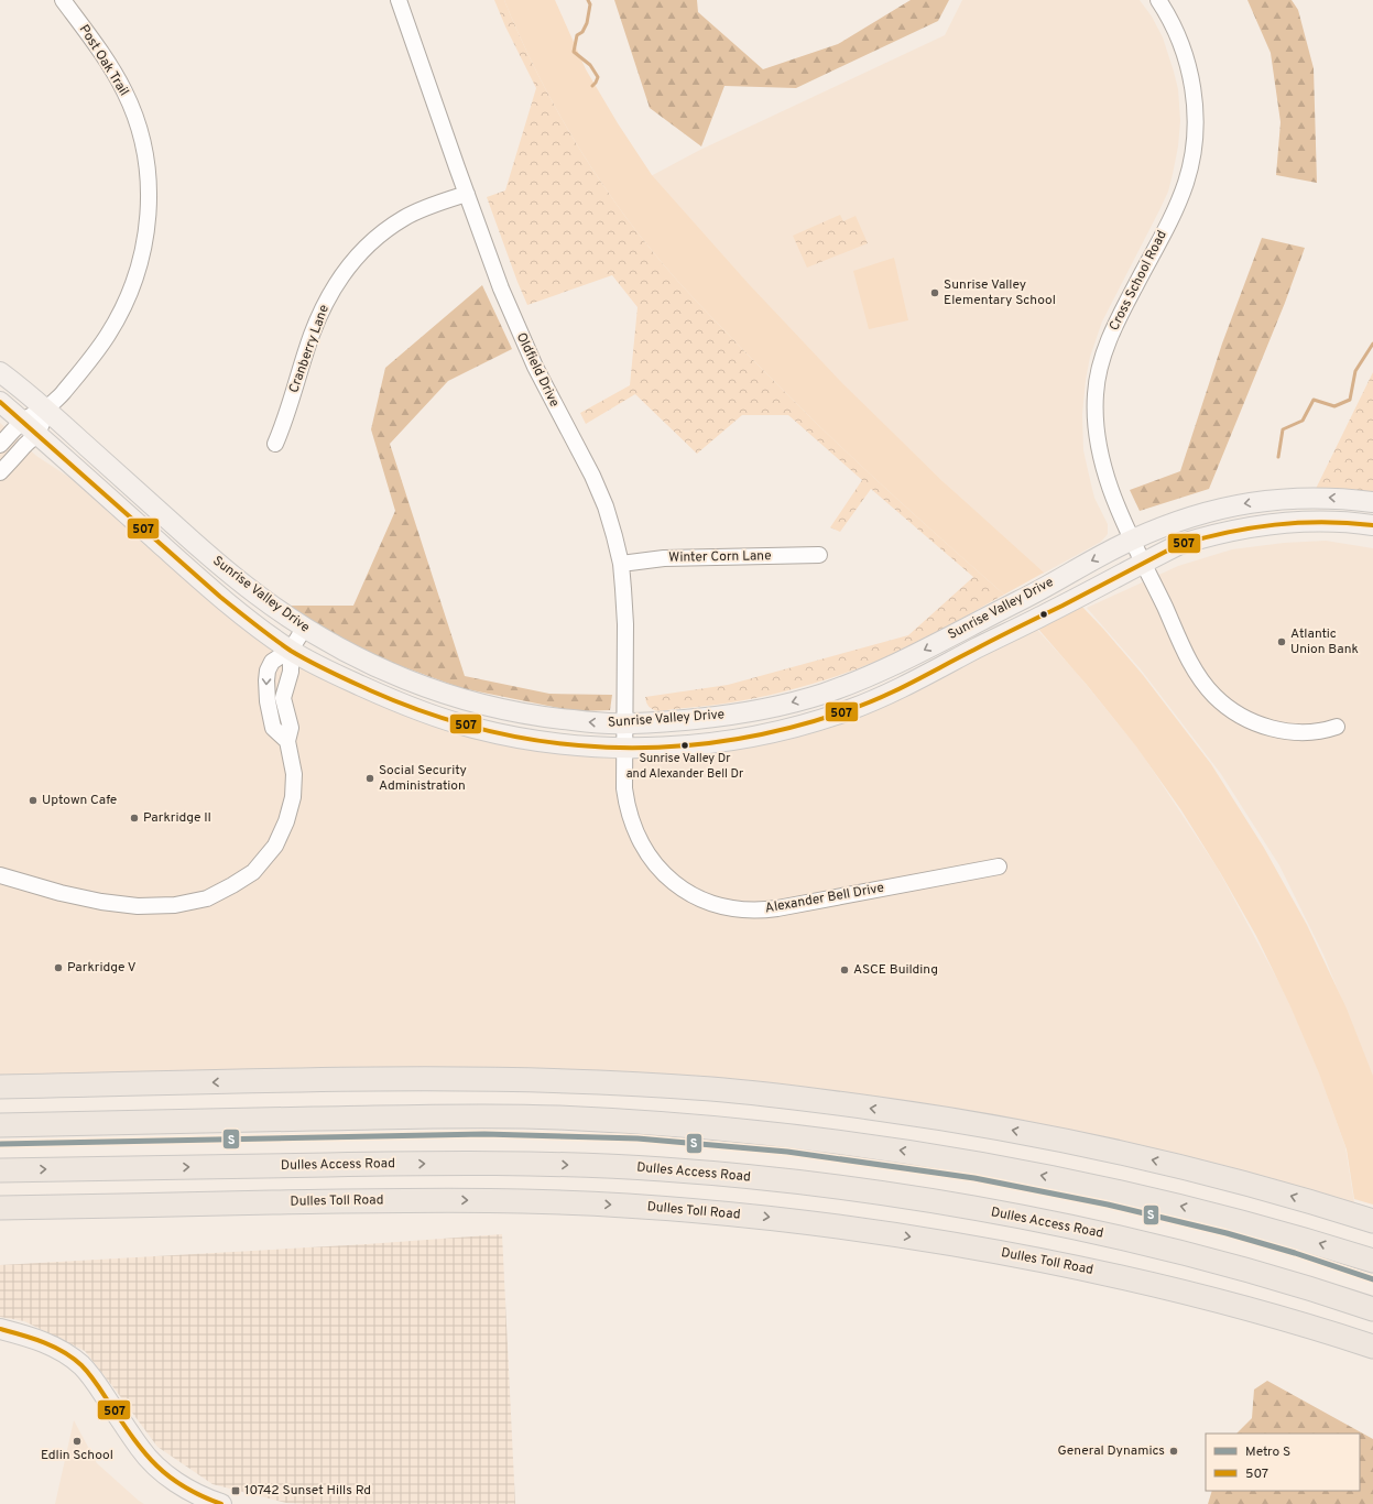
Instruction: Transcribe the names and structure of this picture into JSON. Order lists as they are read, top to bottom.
{
  "streets": {
    "highway": ["Dulles Access Road", "Dulles Toll Road"],
    "main road": ["Sunrise Valley Drive"],
    "street": [
      "Post Oak Trail",
      "Cross School Road",
      "Cranberry Lane",
      "Oldfield Drive",
      "Winter Corn Lane",
      "Alexander Bell Drive"
    ]
  },
  "crossings": [
    ["Post Oak Trail", "Sunrise Valley Drive"],
    ["Cross School Road", "Sunrise Valley Drive"],
    ["Cranberry Lane", "Oldfield Drive"],
    ["Oldfield Drive", "Winter Corn Lane"],
    ["Oldfield Drive", "Sunrise Valley Drive"],
    ["Oldfield Drive", "Alexander Bell Drive"],
    ["Sunrise Valley Drive", "Alexander Bell Drive"]
  ],
  "places": {
    "other": [
      "Sunrise Valley Elementary School",
      "Atlantic Union Bank",
      "Sunrise Valley Dr and Alexander Bell Dr",
      "Social Security Administration",
      "Uptown Cafe",
      "Parkridge II",
      "Parkridge V",
      "ASCE Building",
      "Edlin School",
      "General Dynamics"
    ],
    "transit": ["10742 Sunset Hills Rd"]
  },
  "lines": ["transit line 507", "metro line S"],
  "legend": ["Metro S", "507"]
}
